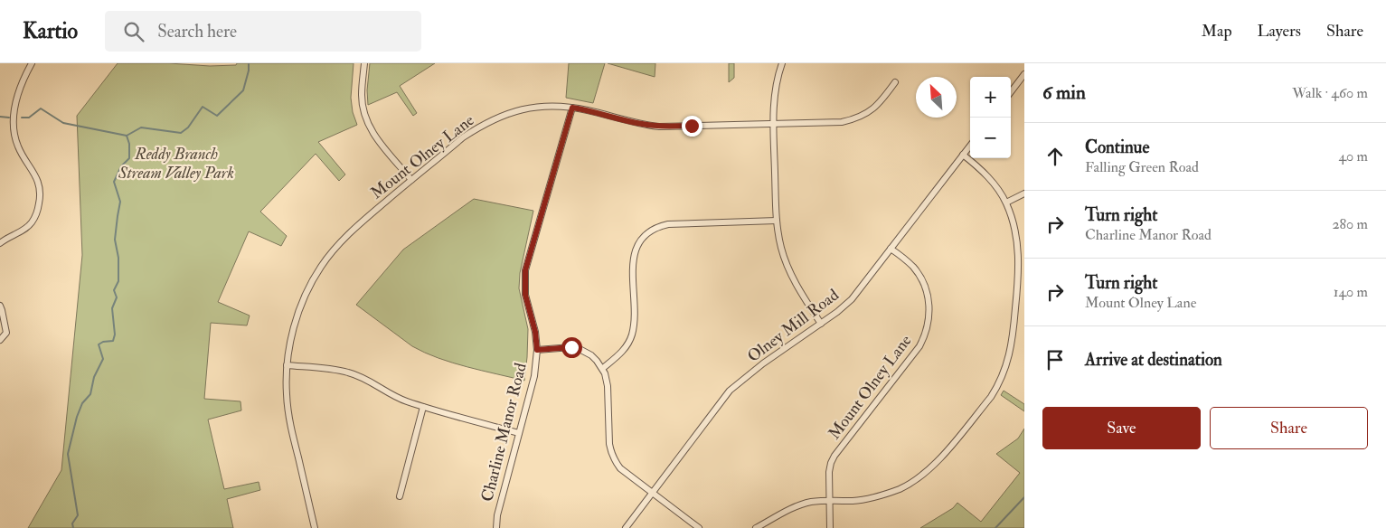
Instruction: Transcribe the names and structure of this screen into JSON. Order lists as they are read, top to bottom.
{
  "streets": {
    "street": ["Mount Olney Lane", "Olney Mill Road", "Charline Manor Road"]
  },
  "crossings": [
    ["Mount Olney Lane", "Olney Mill Road"],
    ["Mount Olney Lane", "Charline Manor Road"]
  ],
  "parks": ["Reddy Branch Stream Valley Park"],
  "north": "top left",
  "page": {
    "header": "Kartio",
    "search": "Search here",
    "nav": ["Map", "Layers", "Share"],
    "heading": ["6 min", "Walk · 460 m"],
    "map_buttons": ["+", "−"],
    "list": [
      ["Continue", "Falling Green Road", "40 m"],
      ["Turn right", "Charline Manor Road", "280 m"],
      ["Turn right", "Mount Olney Lane", "140 m"],
      "Arrive at destination"
    ],
    "buttons": ["Save", "Share"]
  }
}
